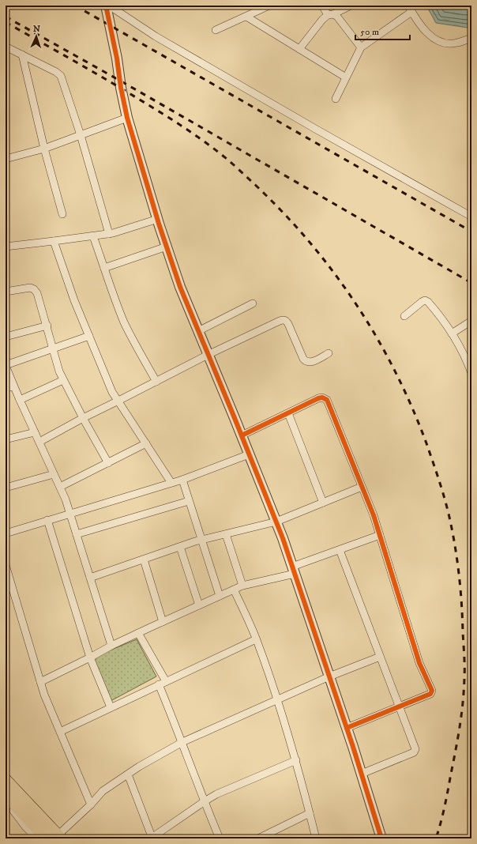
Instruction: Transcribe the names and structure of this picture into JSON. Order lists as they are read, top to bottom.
{
  "scale_bar": "50 m",
  "north": "top"
}
